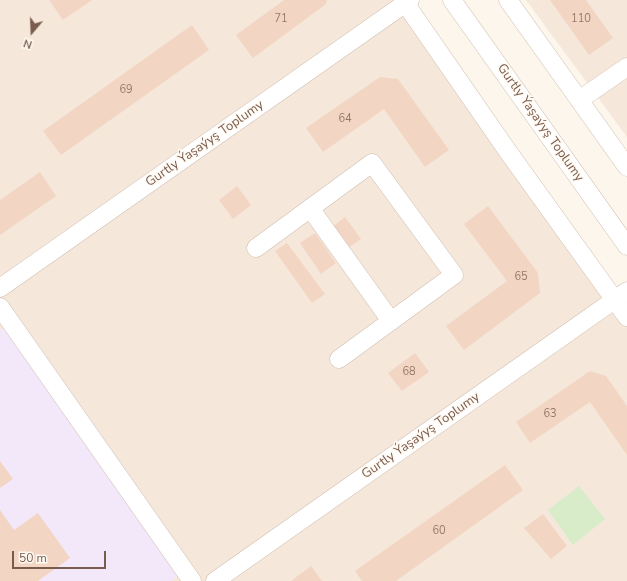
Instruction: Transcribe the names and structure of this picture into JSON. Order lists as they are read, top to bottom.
{
  "streets": {
    "street": ["Gurtly Ýaşaýyş Toplumy"]
  },
  "house_numbers": [
    "71",
    "110",
    "69",
    "64",
    "65",
    "68",
    "63",
    "60"
  ],
  "scale_bar": "50 m",
  "north": "bottom"
}
